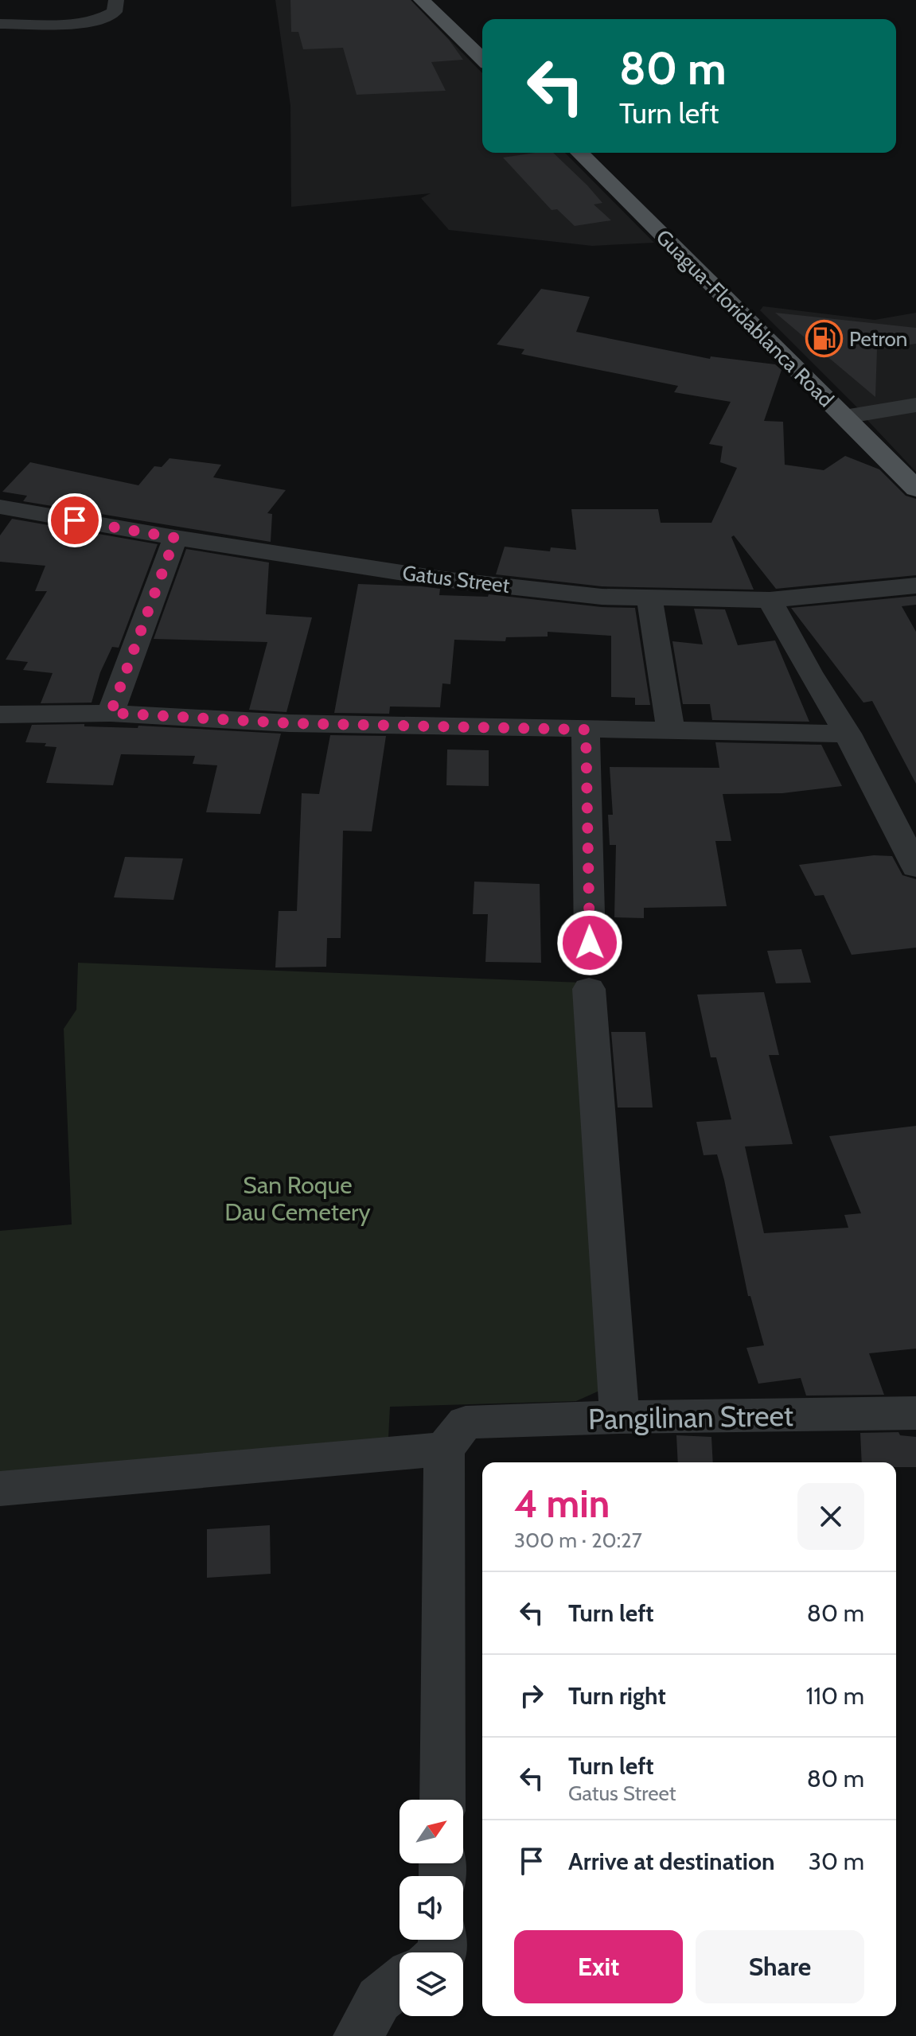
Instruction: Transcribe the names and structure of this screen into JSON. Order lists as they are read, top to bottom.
{
  "streets": {
    "main road": ["Guagua-Floridablanca Road"],
    "street": ["Gatus Street", "Pangilinan Street"]
  },
  "parks": ["San Roque Dau Cemetery"],
  "places": {
    "fuel station": ["Petron"]
  },
  "north": "top right",
  "page": {
    "turn": ["80 m", "Turn left"],
    "heading": ["4 min", "300 m · 20:27"],
    "list": [
      {
        "name": "Turn left",
        "value": "80 m"
      },
      {
        "name": "Turn right",
        "value": "110 m"
      },
      {
        "name": "Turn left",
        "note": "Gatus Street",
        "value": "80 m"
      },
      {
        "name": "Arrive at destination",
        "value": "30 m"
      }
    ],
    "buttons": ["Exit", "Share"]
  }
}
